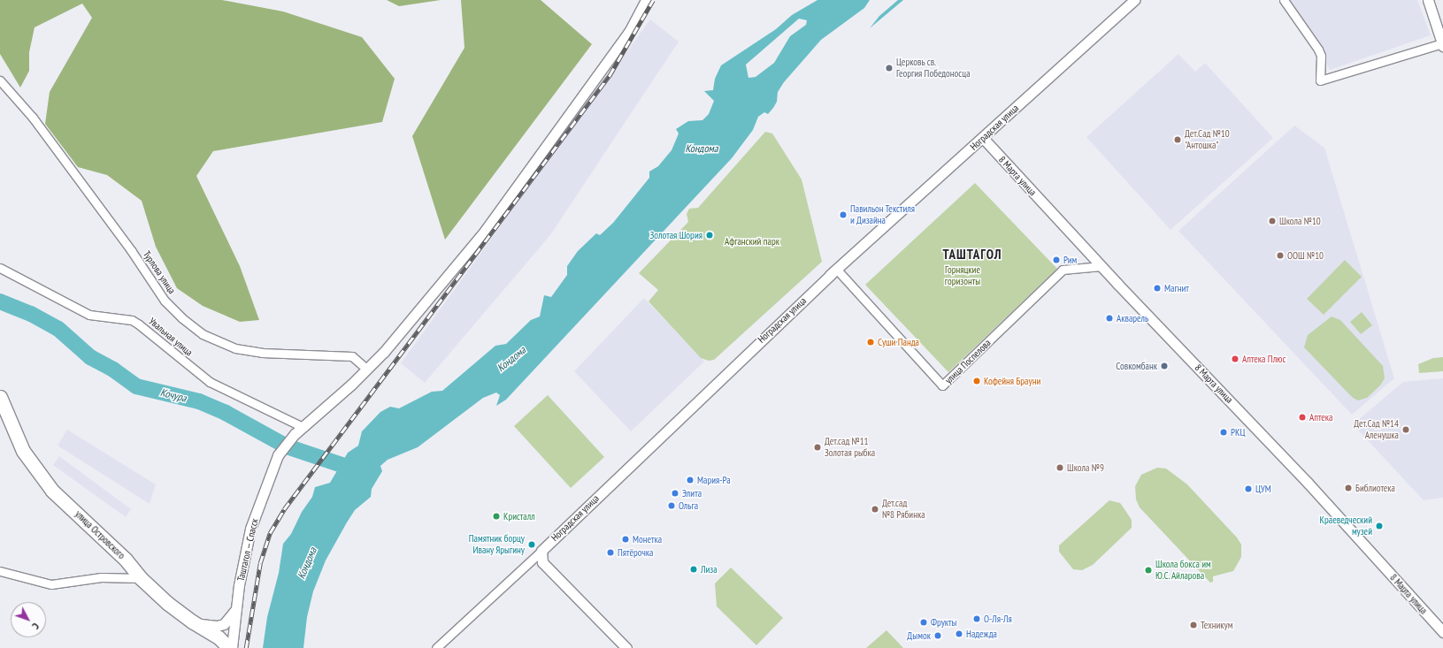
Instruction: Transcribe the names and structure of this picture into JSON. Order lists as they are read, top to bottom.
{
  "streets": {
    "main road": ["улица Островского"],
    "street": [
      "Ноградская улица",
      "8 Марта улица",
      "Турлова улица",
      "Увальная улица",
      "улица Поспелова",
      "Таштагол — Спасск"
    ]
  },
  "crossings": [
    ["Ноградская улица", "8 Марта улица"],
    ["Ноградская улица", "улица Поспелова"],
    ["8 Марта улица", "улица Поспелова"],
    ["Турлова улица", "Таштагол — Спасск"],
    ["Увальная улица", "Таштагол — Спасск"],
    ["улица Островского", "Таштагол — Спасск"]
  ],
  "districts": ["ТАШТАГОЛ"],
  "water": ["Кондома", "Кочура"],
  "parks": ["Афганский парк", "Горняцкие горизонты"],
  "places": [
    "Церковь св. Георгия Победоносца",
    "Дет.Сад №10 \"Антошка\"",
    "Павильон Текстиля и Дизайна",
    "Школа №10",
    "Золотая Шория",
    "ООШ №10",
    "Рим",
    "Магнит",
    "Акварель",
    "Суши Панда",
    "Аптека Плюс",
    "Совкомбанк",
    "Кофейня Брауни",
    "Аптека",
    "Дет.Сад №14 Аленушка",
    "РКЦ",
    "Дет.сад №11 Золотая рыбка",
    "Школа №9",
    "Мария-Ра",
    "Библиотека",
    "ЦУМ",
    "Элита",
    "Ольга",
    "Дет.сад №8 Рябинка",
    "Кристалл",
    "Краеведческий музей",
    "Монетка",
    "Памятник борцу Ивану Ярыгину",
    "Пятёрочка",
    "Лиза",
    "Школа бокса им Ю.С. Айларова",
    "О-Ля-Ля",
    "Фрукты",
    "Техникум",
    "Надежда",
    "Дымок"
  ],
  "north": "bottom right"
}
